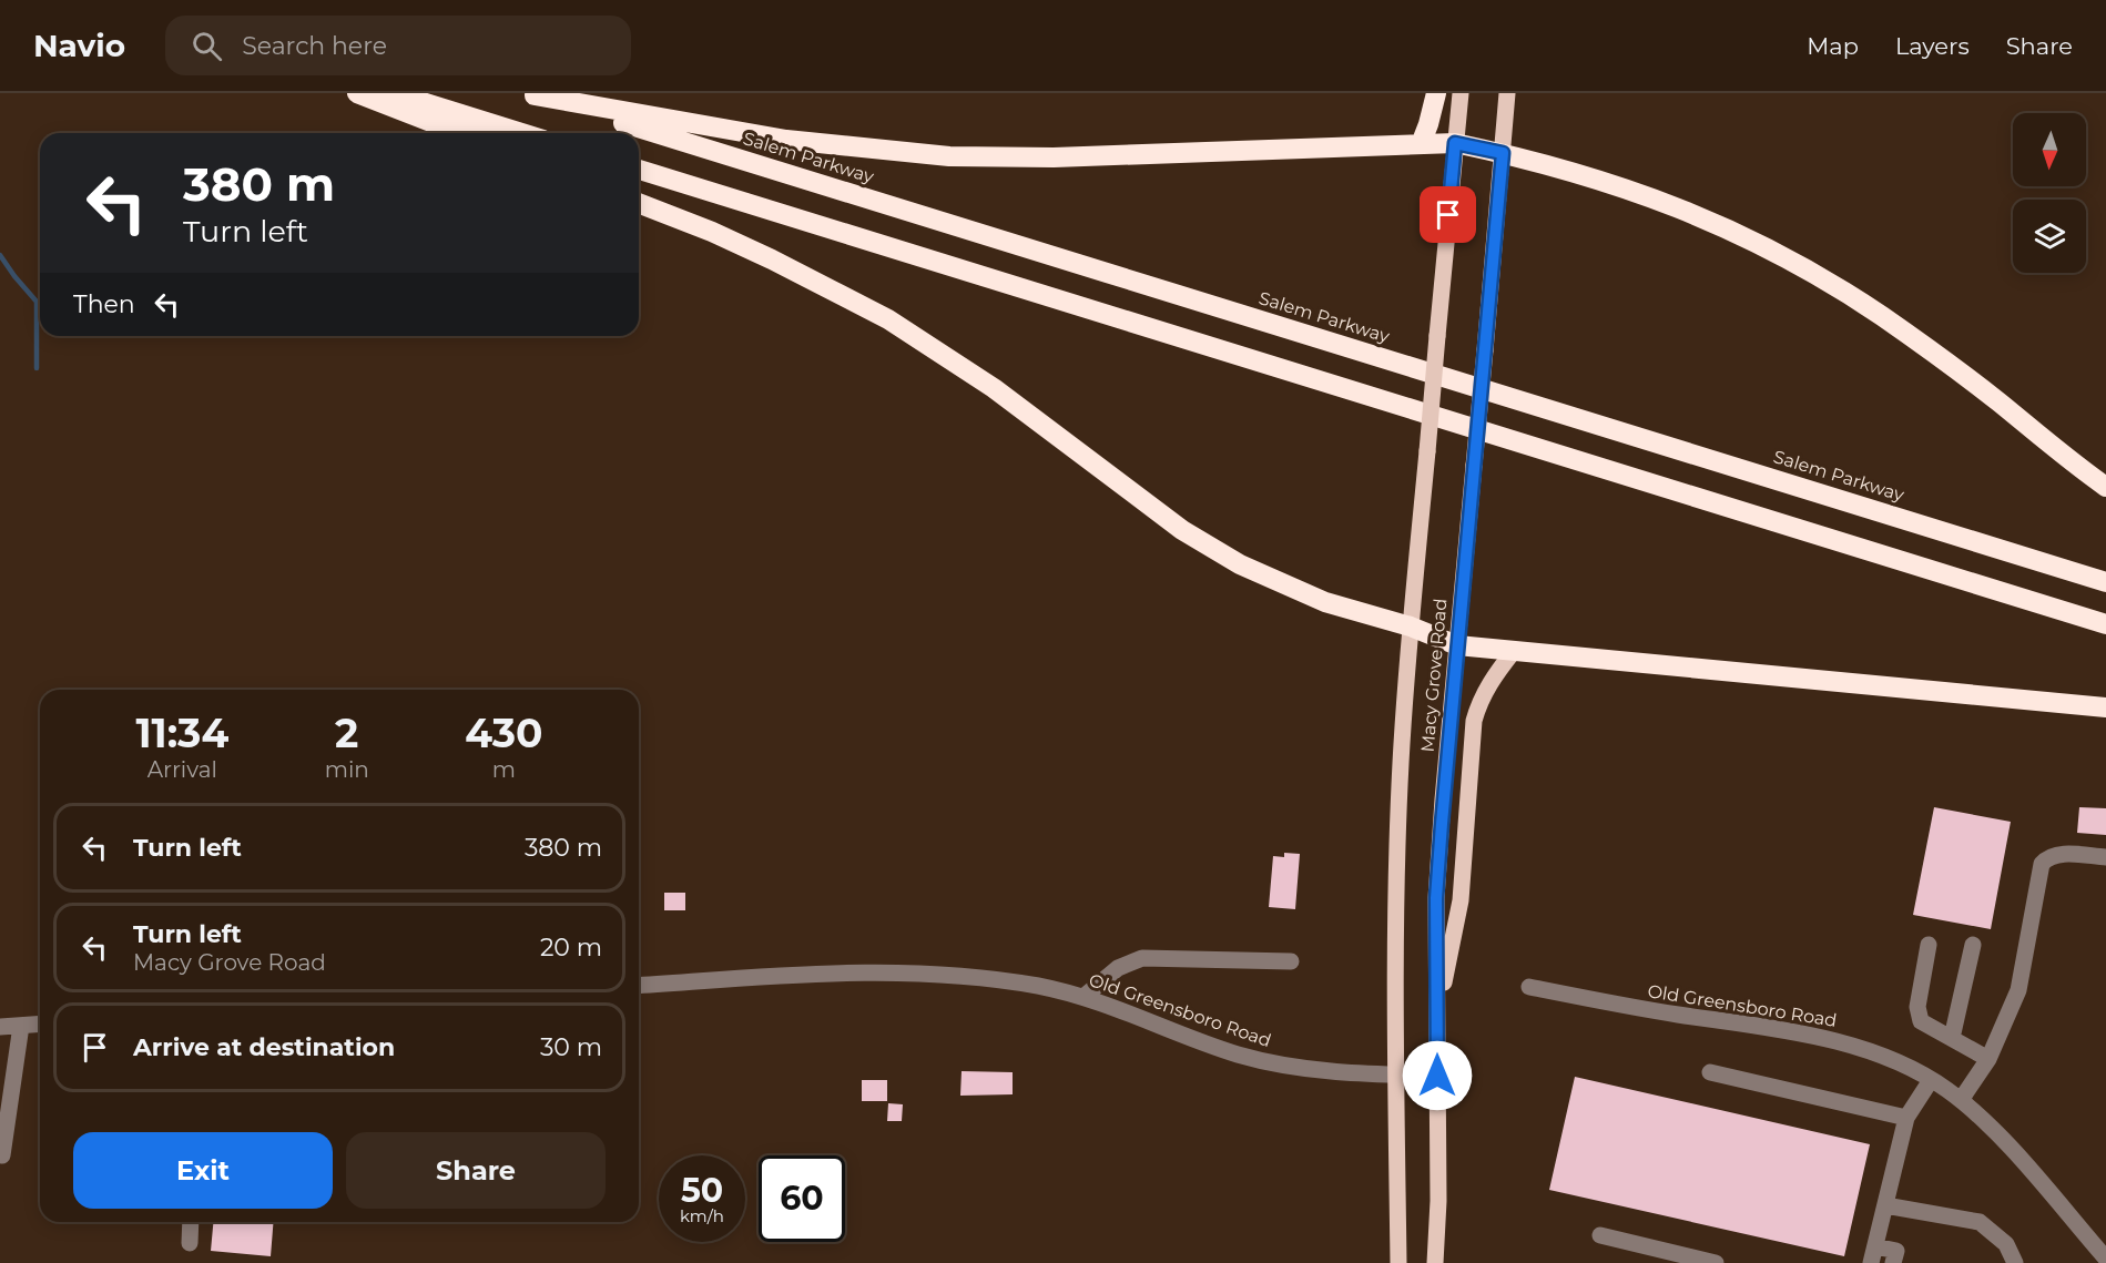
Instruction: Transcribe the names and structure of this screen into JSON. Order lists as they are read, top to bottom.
{
  "streets": {
    "highway": ["Salem Parkway"],
    "main road": ["Macy Grove Road"],
    "street": ["Old Greensboro Road"]
  },
  "crossings": [
    ["Macy Grove Road", "Old Greensboro Road"]
  ],
  "north": "bottom",
  "page": {
    "header": "Navio",
    "search": "Search here",
    "nav": ["Map", "Layers", "Share"],
    "turn": ["380 m", "Turn left"],
    "then": "Then",
    "eta": [
      "11:34",
      "Arrival",
      "2",
      "min",
      "430",
      "m"
    ],
    "list": [
      {
        "name": "Turn left",
        "value": "380 m"
      },
      {
        "name": "Turn left",
        "note": "Macy Grove Road",
        "value": "20 m"
      },
      {
        "name": "Arrive at destination",
        "value": "30 m"
      }
    ],
    "buttons": ["Exit", "Share"],
    "speed": "50 km/h",
    "limit": "60"
  }
}
